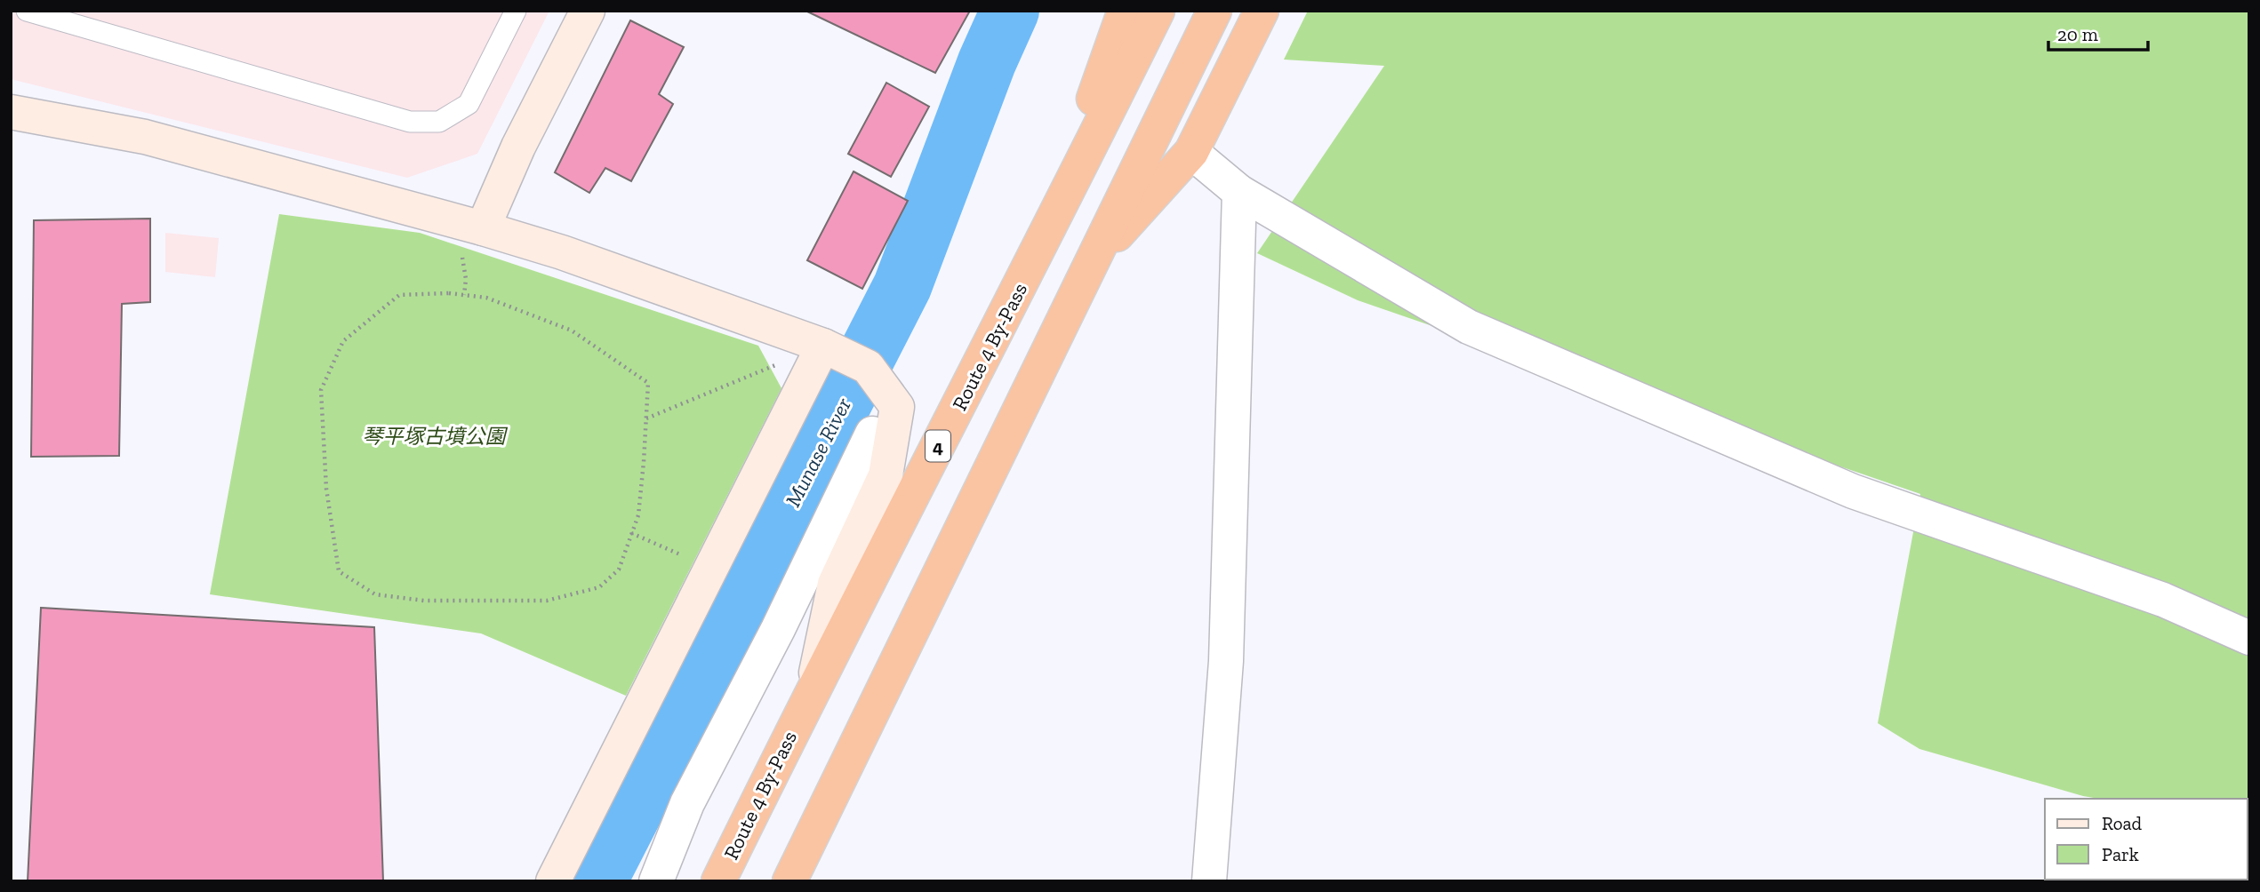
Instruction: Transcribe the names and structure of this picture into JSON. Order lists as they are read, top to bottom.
{
  "streets": {
    "highway": ["Route 4 By-Pass", "4"]
  },
  "water": ["Munase River"],
  "parks": ["琴平塚古墳公園"],
  "legend": ["Road", "Park"],
  "scale_bar": "20 m"
}
